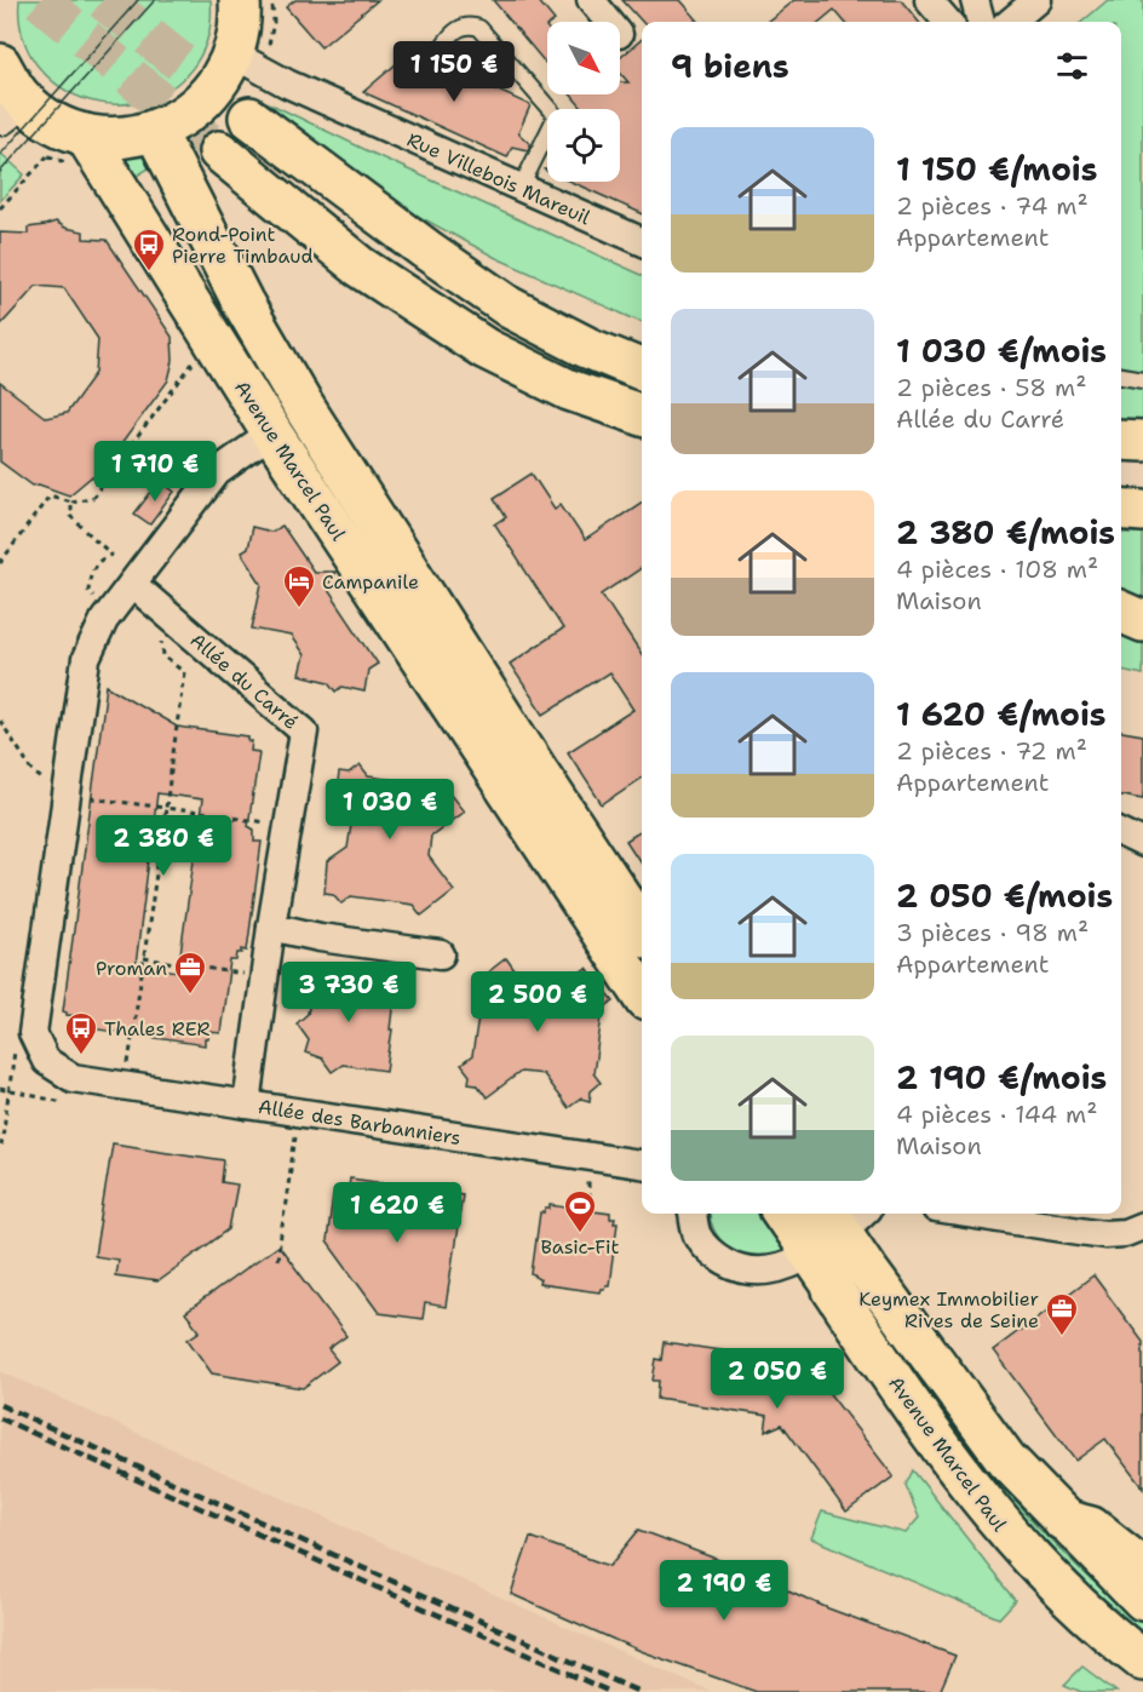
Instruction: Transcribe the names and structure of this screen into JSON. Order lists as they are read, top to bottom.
{
  "streets": {
    "main road": ["Avenue Marcel Paul"],
    "street": ["Rue Villebois Mareuil", "Allée du Carré", "Allée des Barbanniers"]
  },
  "crossings": [
    ["Allée du Carré", "Allée des Barbanniers"]
  ],
  "places": {
    "bus stop": ["Rond-Point Pierre Timbaud", "Thales RER"],
    "hotel": ["Campanile"],
    "office": ["Proman", "Keymex Immobilier Rives de Seine"],
    "sports": ["Basic-Fit"]
  },
  "north": "bottom right",
  "page": {
    "heading": "9 biens",
    "price": [
      "1 150 €",
      "1 710 €",
      "1 030 €",
      "2 380 €",
      "3 730 €",
      "2 500 €",
      "1 620 €",
      "2 050 €",
      "2 190 €"
    ],
    "list": [
      {
        "name": "1 150 €/mois",
        "note": "2 pièces · 74 m² · Appartement"
      },
      {
        "name": "1 030 €/mois",
        "note": "2 pièces · 58 m² · Allée du Carré"
      },
      {
        "name": "2 380 €/mois",
        "note": "4 pièces · 108 m² · Maison"
      },
      {
        "name": "1 620 €/mois",
        "note": "2 pièces · 72 m² · Appartement"
      },
      {
        "name": "2 050 €/mois",
        "note": "3 pièces · 98 m² · Appartement"
      },
      {
        "name": "2 190 €/mois",
        "note": "4 pièces · 144 m² · Maison"
      }
    ]
  }
}
